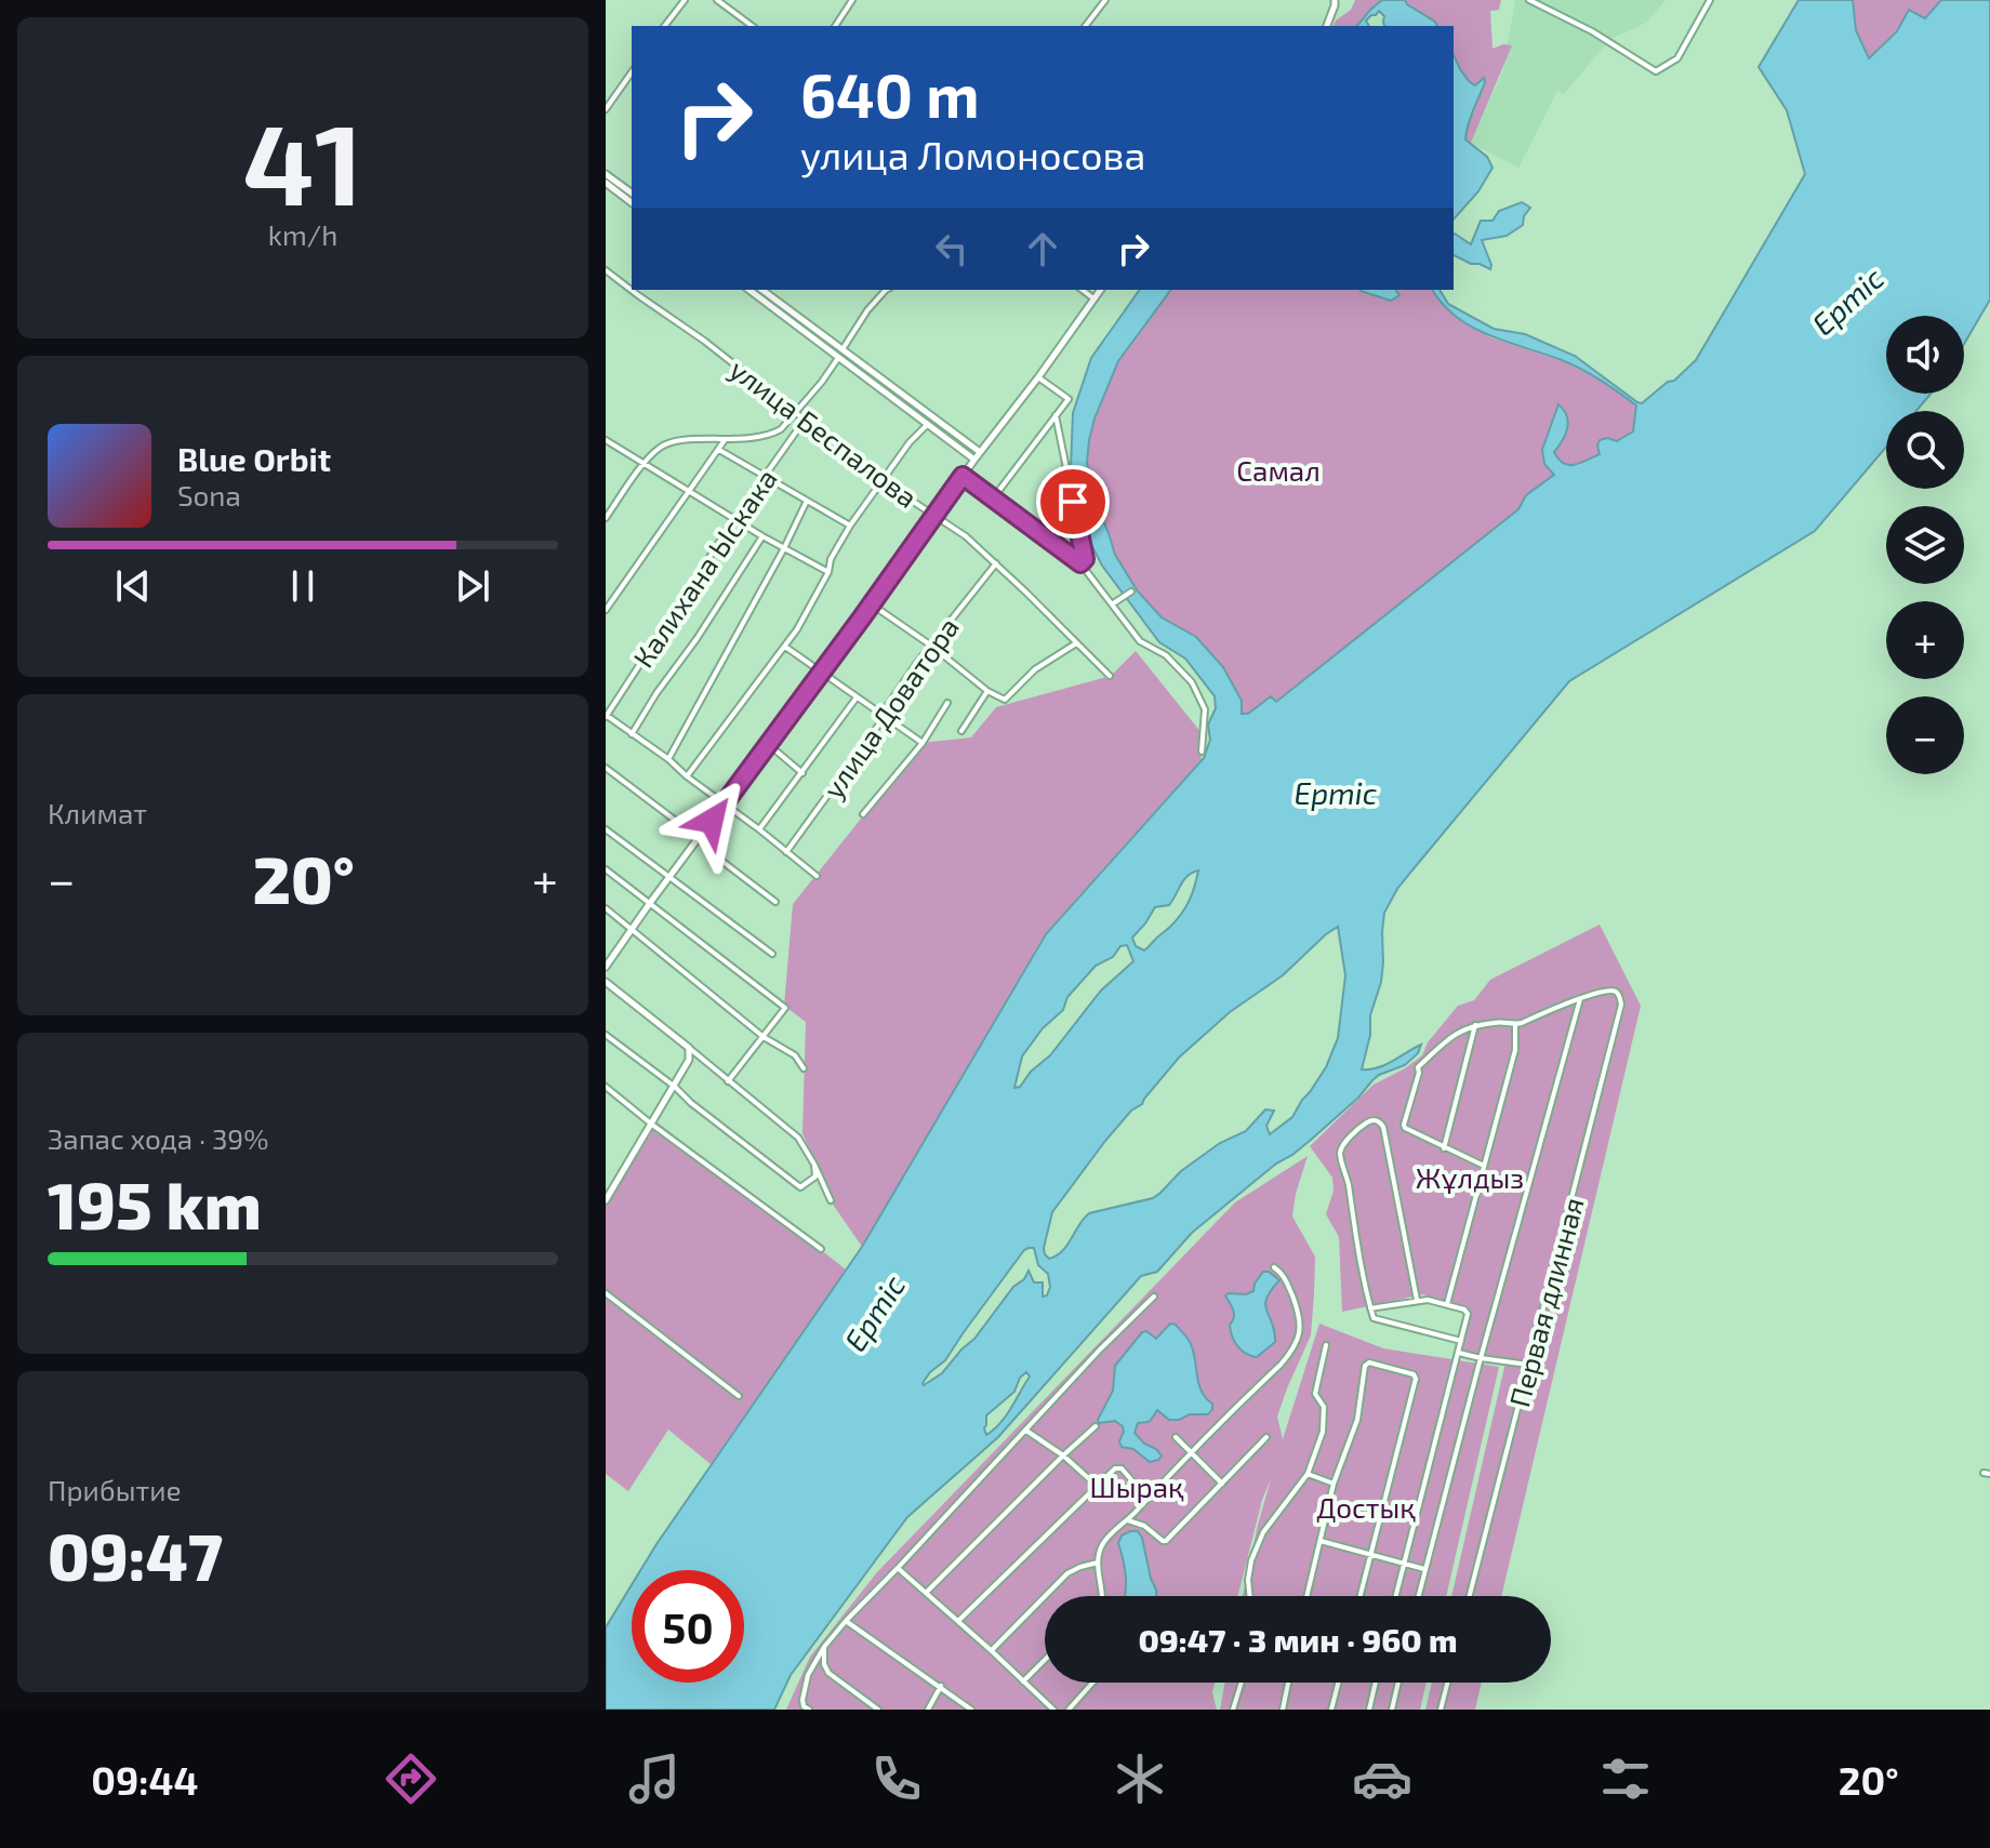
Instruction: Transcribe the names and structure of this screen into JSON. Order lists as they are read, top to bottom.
{
  "streets": {
    "street": [
      "улица Беспалова",
      "Калихана Ыскака",
      "улица Доватора",
      "Первая длинная"
    ]
  },
  "crossings": [
    ["улица Беспалова", "Калихана Ыскака"],
    ["улица Беспалова", "улица Доватора"]
  ],
  "water": ["Ертіс"],
  "parks": [
    "Самал",
    "Жұлдыз",
    "Шырақ",
    "Достық"
  ],
  "page": {
    "tile": [
      ["41", "km/h"],
      "Климат",
      ["Запас хода · 39%", "195 km"],
      ["Прибытие", "09:47"]
    ],
    "turn": ["640 m", "улица Ломоносова"],
    "map_buttons": ["+", "−"],
    "song": ["Blue Orbit", "Sona"],
    "heat": ["−", "20°", "+"],
    "limit": "50",
    "trip": "09:47 · 3 мин · 960 m",
    "tabs": ["09:44", "20°"]
  }
}
